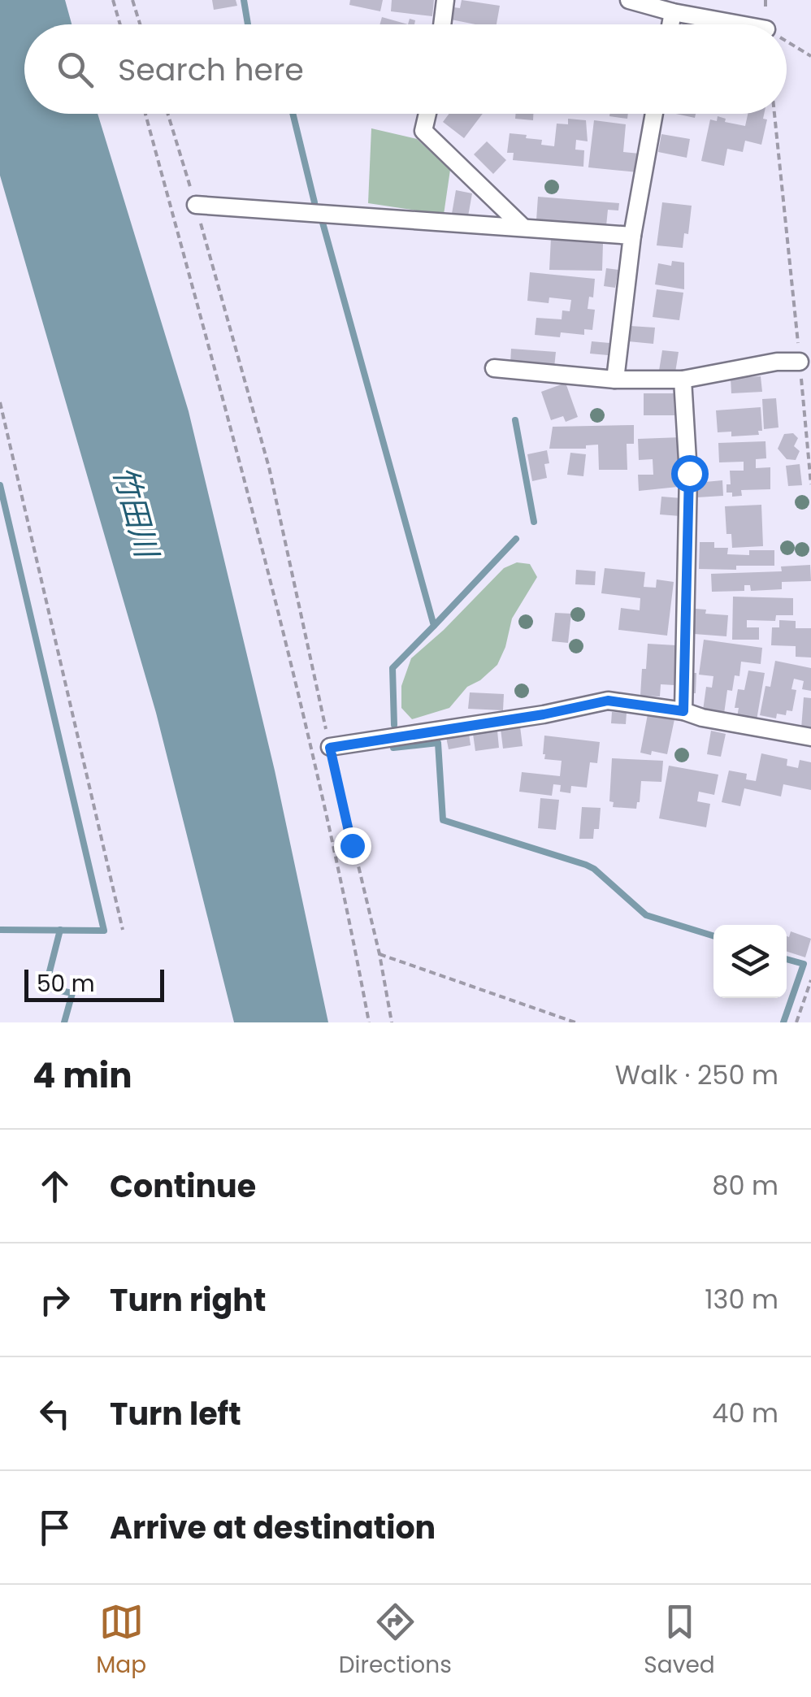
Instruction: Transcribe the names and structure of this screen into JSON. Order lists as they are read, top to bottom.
{
  "water": ["竹田川"],
  "scale_bar": "50 m",
  "page": {
    "search": "Search here",
    "scale": "50 m",
    "heading": ["4 min", "Walk · 250 m"],
    "list": [
      ["Continue", "80 m"],
      ["Turn right", "130 m"],
      ["Turn left", "40 m"],
      "Arrive at destination"
    ],
    "nav": ["Map", "Directions", "Saved"]
  }
}
